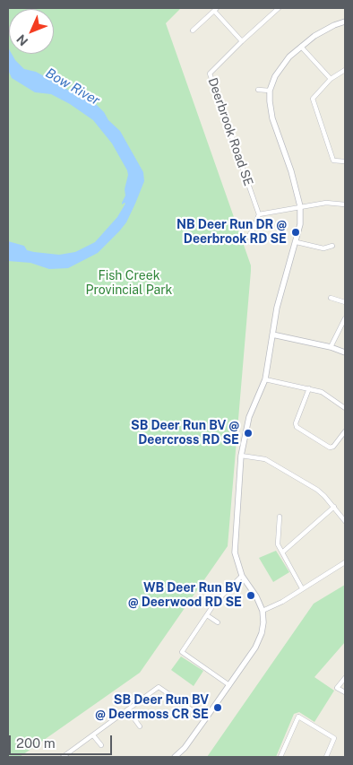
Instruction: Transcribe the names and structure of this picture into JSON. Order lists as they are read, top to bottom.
{
  "streets": {
    "street": ["Deerbrook Road SE"]
  },
  "water": ["Bow River"],
  "parks": ["Fish Creek Provincial Park"],
  "places": [
    "NB Deer Run DR @ Deerbrook RD SE",
    "SB Deer Run BV @ Deercross RD SE",
    "WB Deer Run BV @ Deerwood RD SE",
    "SB Deer Run BV @ Deermoss CR SE"
  ],
  "scale_bar": "200 m",
  "north": "bottom left"
}
